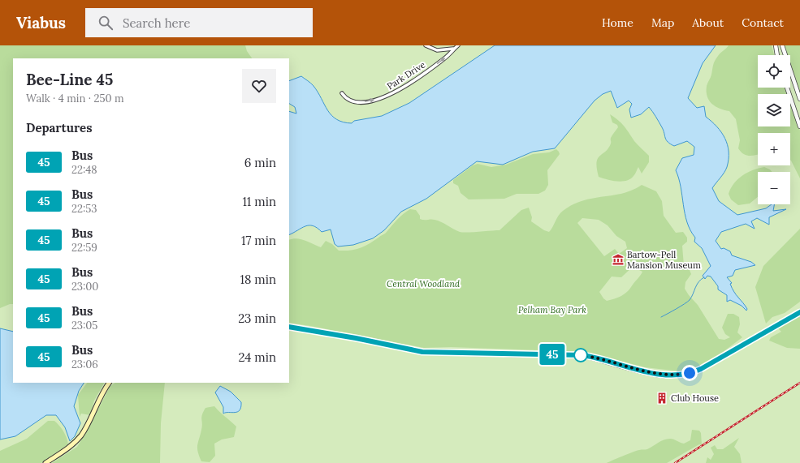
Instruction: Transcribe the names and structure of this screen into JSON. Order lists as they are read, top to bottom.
{
  "streets": {
    "street": ["Park Drive"]
  },
  "one_way": ["Park Drive"],
  "parks": ["Central Woodland", "Pelham Bay Park"],
  "places": {
    "museum": ["Bartow-Pell Mansion Museum"],
    "building": ["Club House"]
  },
  "lines": ["bus line 45"],
  "page": {
    "header": "Viabus",
    "search": "Search here",
    "nav": [
      "Home",
      "Map",
      "About",
      "Contact"
    ],
    "on_map": "45",
    "map_buttons": ["+", "−"],
    "heading": [
      ["Bee-Line 45", "Walk · 4 min · 250 m"],
      "Departures"
    ],
    "list": [
      {
        "mark": "45",
        "name": "Bus",
        "note": "22:48",
        "value": "6 min"
      },
      {
        "mark": "45",
        "name": "Bus",
        "note": "22:53",
        "value": "11 min"
      },
      {
        "mark": "45",
        "name": "Bus",
        "note": "22:59",
        "value": "17 min"
      },
      {
        "mark": "45",
        "name": "Bus",
        "note": "23:00",
        "value": "18 min"
      },
      {
        "mark": "45",
        "name": "Bus",
        "note": "23:05",
        "value": "23 min"
      },
      {
        "mark": "45",
        "name": "Bus",
        "note": "23:06",
        "value": "24 min"
      }
    ]
  }
}
